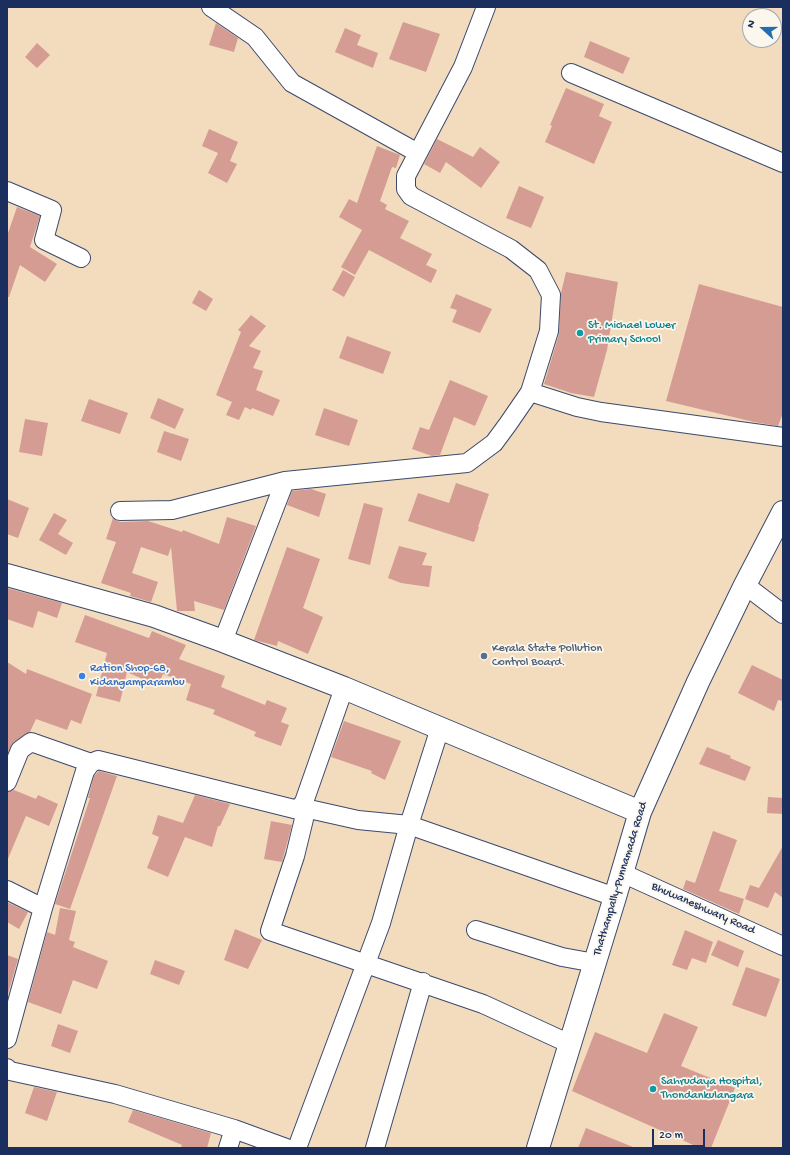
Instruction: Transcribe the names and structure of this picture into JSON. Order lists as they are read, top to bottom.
{
  "streets": {
    "main road": ["Thathampally-Punnamada Road"],
    "street": ["Bhuwaneshwary Road"]
  },
  "crossings": [
    ["Thathampally-Punnamada Road", "Bhuwaneshwary Road"]
  ],
  "places": [
    "St. Michael Lower Primary School",
    "Kerala State Pollution Control Board.",
    "Ration Shop-68, Kidangamparambu",
    "Sahrudaya Hospital, Thondankulangara"
  ],
  "scale_bar": "20 m",
  "north": "left"
}
